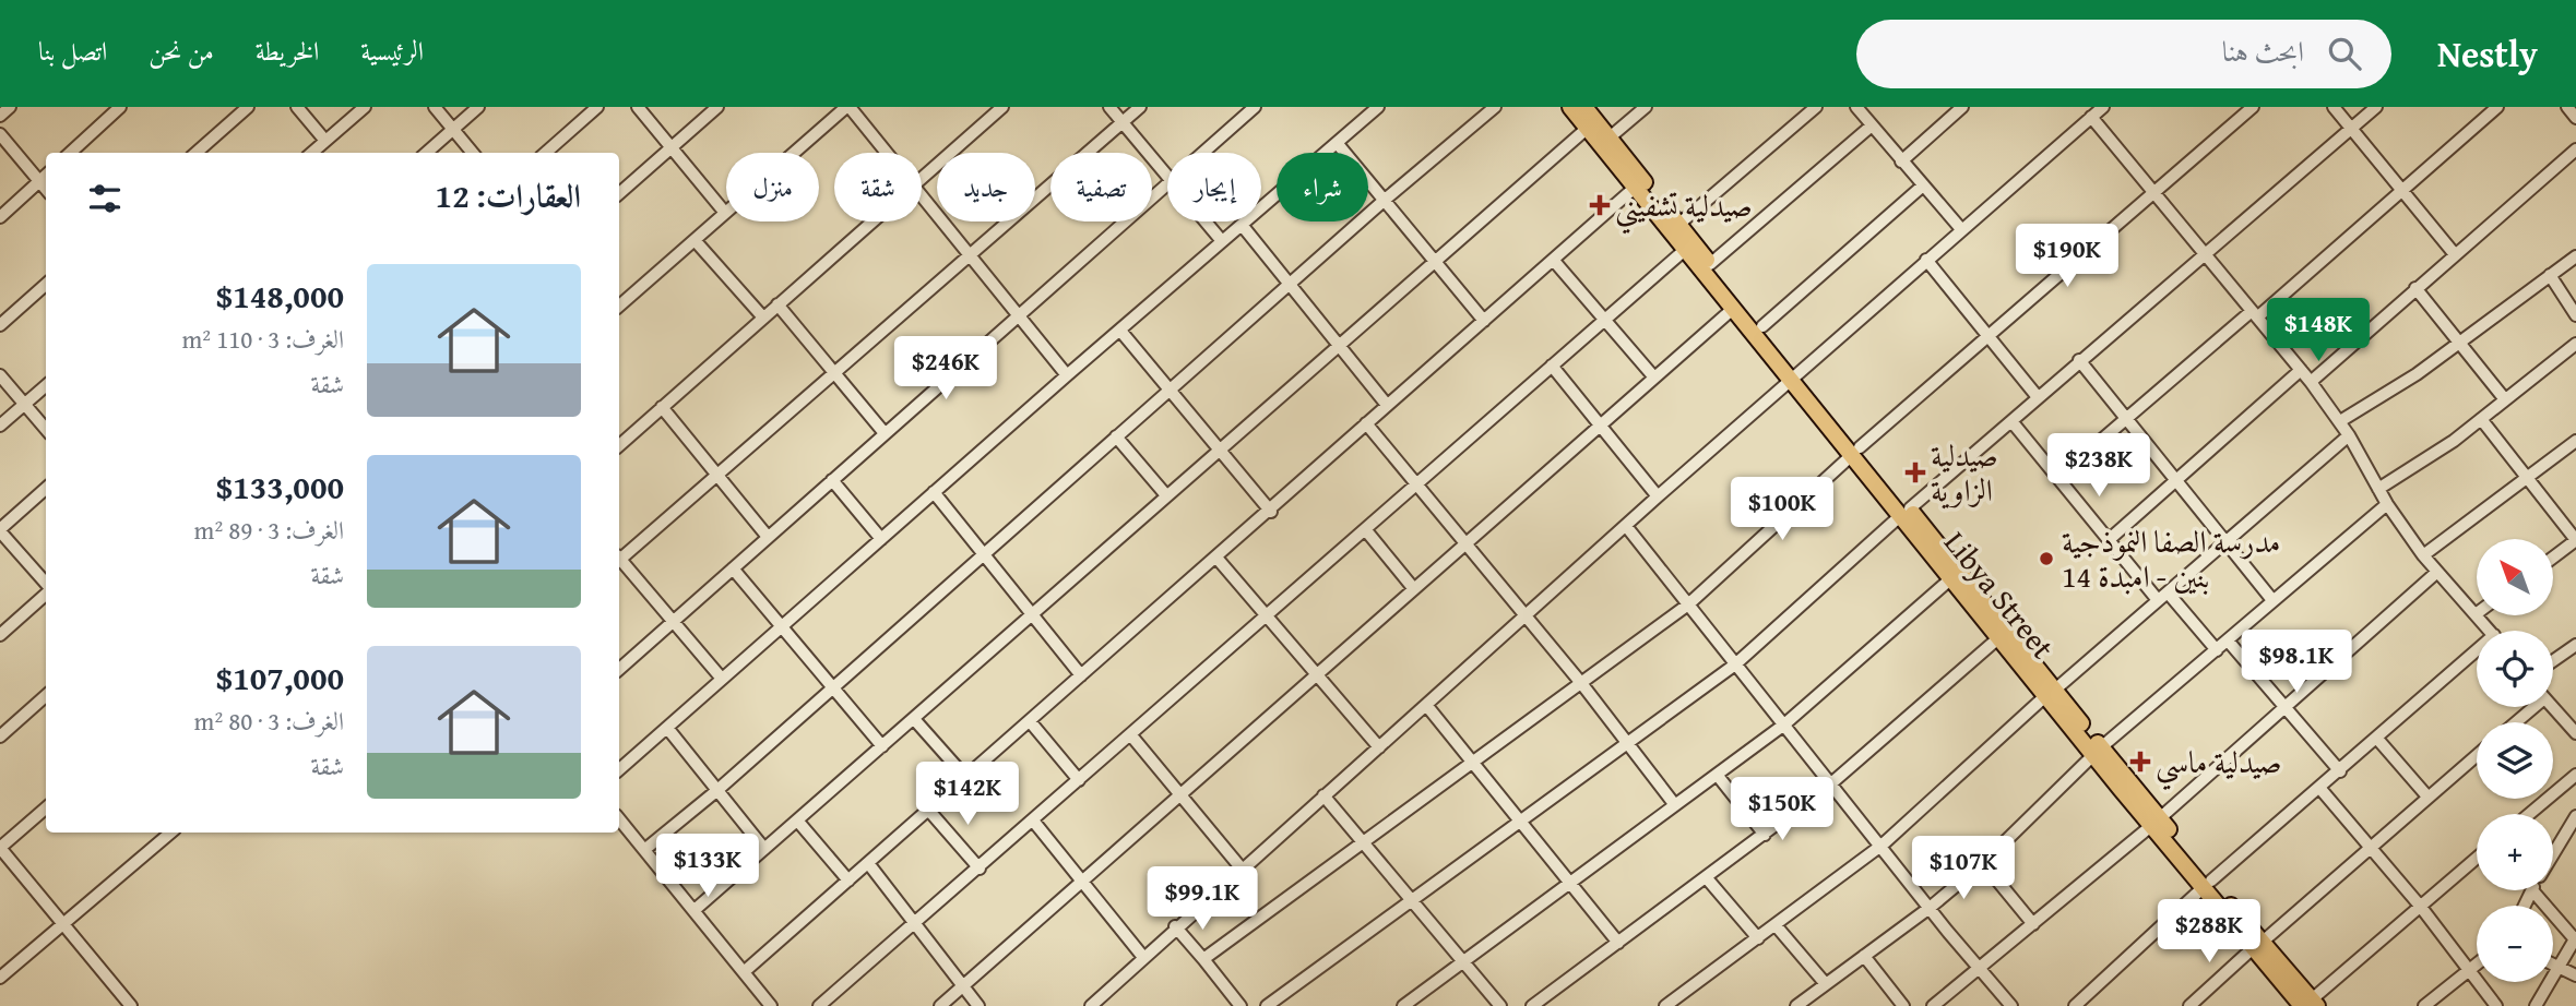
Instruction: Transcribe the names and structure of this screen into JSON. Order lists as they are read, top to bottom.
{
  "streets": {
    "main road": ["Libya Street"]
  },
  "places": {
    "health": ["صيدلية تشفيني", "صيدلية الزاوية", "صيدلية ماسي"],
    "other": ["مدرسة الصفا النموذجية بنين - امبدة 14"]
  },
  "north": "top left",
  "page": {
    "header": "Nestly",
    "search": "ابحث هنا",
    "nav": [
      "الرئيسية",
      "الخريطة",
      "من نحن",
      "اتصل بنا"
    ],
    "chip": [
      "شراء",
      "إيجار",
      "تصفية",
      "جديد",
      "شقة",
      "منزل"
    ],
    "heading": "العقارات: 12",
    "price": [
      "$190K",
      "$148K",
      "$246K",
      "$238K",
      "$100K",
      "$98.1K",
      "$142K",
      "$150K",
      "$133K",
      "$107K",
      "$99.1K",
      "$288K"
    ],
    "list": [
      {
        "name": "$148,000",
        "note": "الغرف: 3 · 110 m² · شقة"
      },
      {
        "name": "$133,000",
        "note": "الغرف: 3 · 89 m² · شقة"
      },
      {
        "name": "$107,000",
        "note": "الغرف: 3 · 80 m² · شقة"
      }
    ],
    "map_buttons": ["+", "−"]
  }
}
